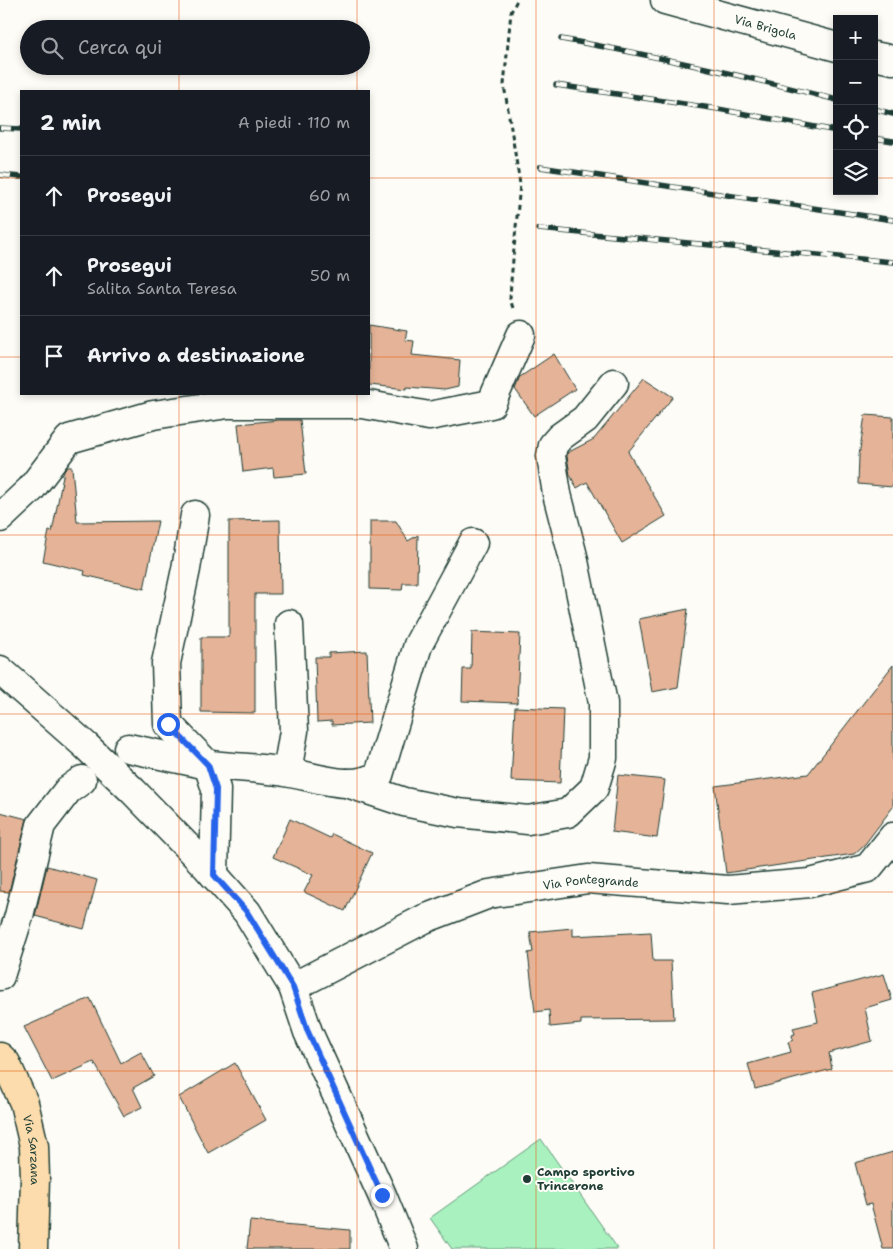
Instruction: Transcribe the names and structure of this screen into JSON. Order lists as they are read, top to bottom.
{
  "streets": {
    "main road": ["Via Sarzana"],
    "street": ["Via Brigola", "Via Pontegrande"]
  },
  "places": ["Campo sportivo Trincerone"],
  "page": {
    "map_buttons": ["+", "−"],
    "search": "Cerca qui",
    "heading": ["2 min", "A piedi · 110 m"],
    "list": [
      ["Prosegui", "60 m"],
      ["Prosegui", "Salita Santa Teresa", "50 m"],
      "Arrivo a destinazione"
    ]
  }
}
